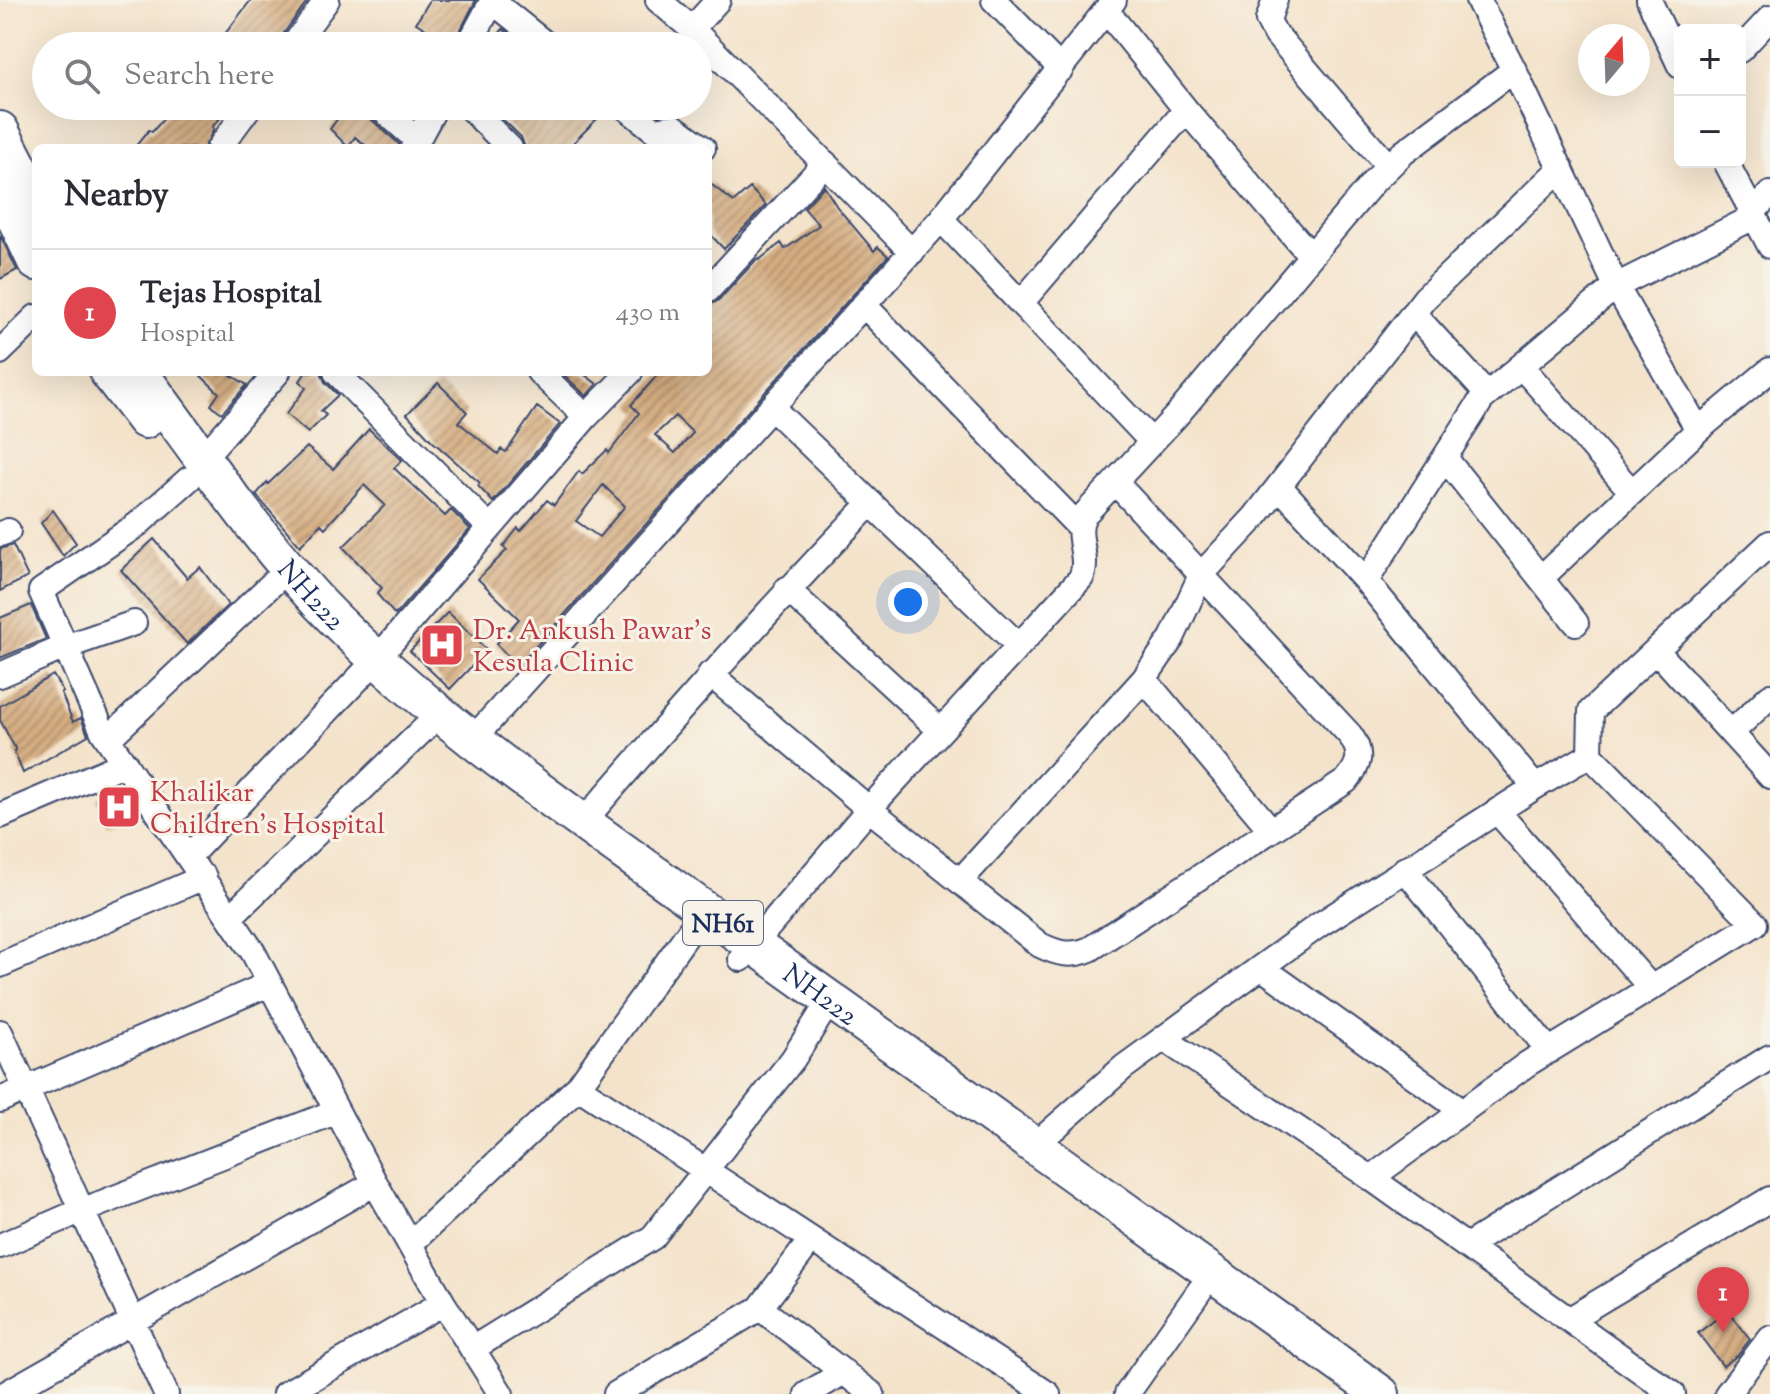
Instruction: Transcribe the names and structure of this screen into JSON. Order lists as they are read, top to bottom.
{
  "streets": {
    "highway": ["NH222", "NH61"]
  },
  "places": {
    "hospital": ["Dr. Ankush Pawar's Kesula Clinic", "Khalikar Children's Hospital"]
  },
  "north": "top",
  "page": {
    "map_buttons": ["+", "−"],
    "search": "Search here",
    "heading": "Nearby",
    "list": [
      {
        "mark": "1",
        "name": "Tejas Hospital",
        "note": "Hospital",
        "value": "430 m"
      }
    ],
    "pins": "1"
  }
}
